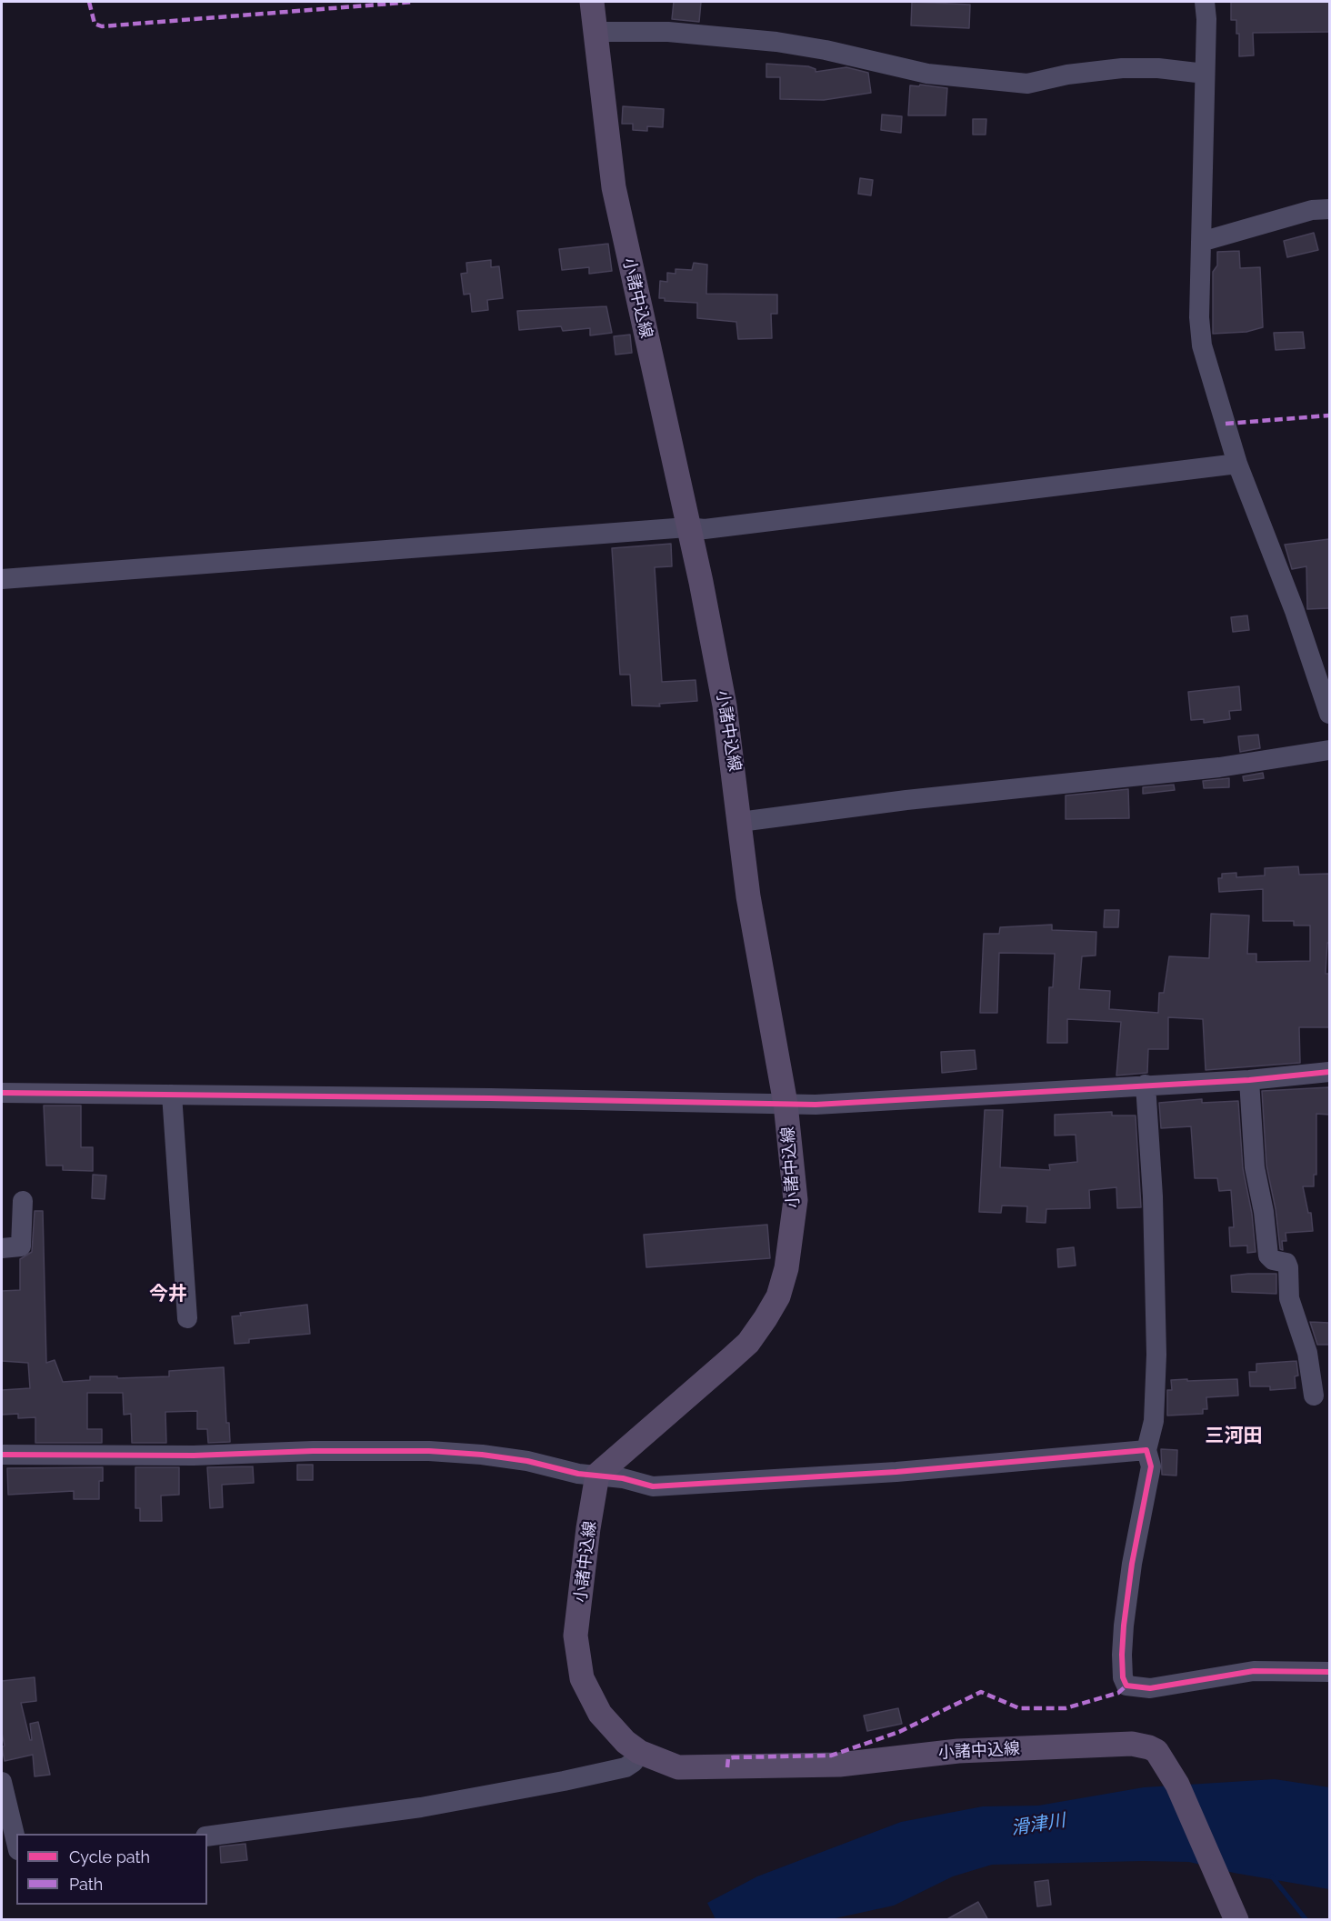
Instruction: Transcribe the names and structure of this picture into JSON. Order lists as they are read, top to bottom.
{
  "streets": {
    "main road": ["小諸中込線"]
  },
  "districts": ["今井", "三河田"],
  "water": ["滑津川"],
  "legend": ["Cycle path", "Path"]
}
